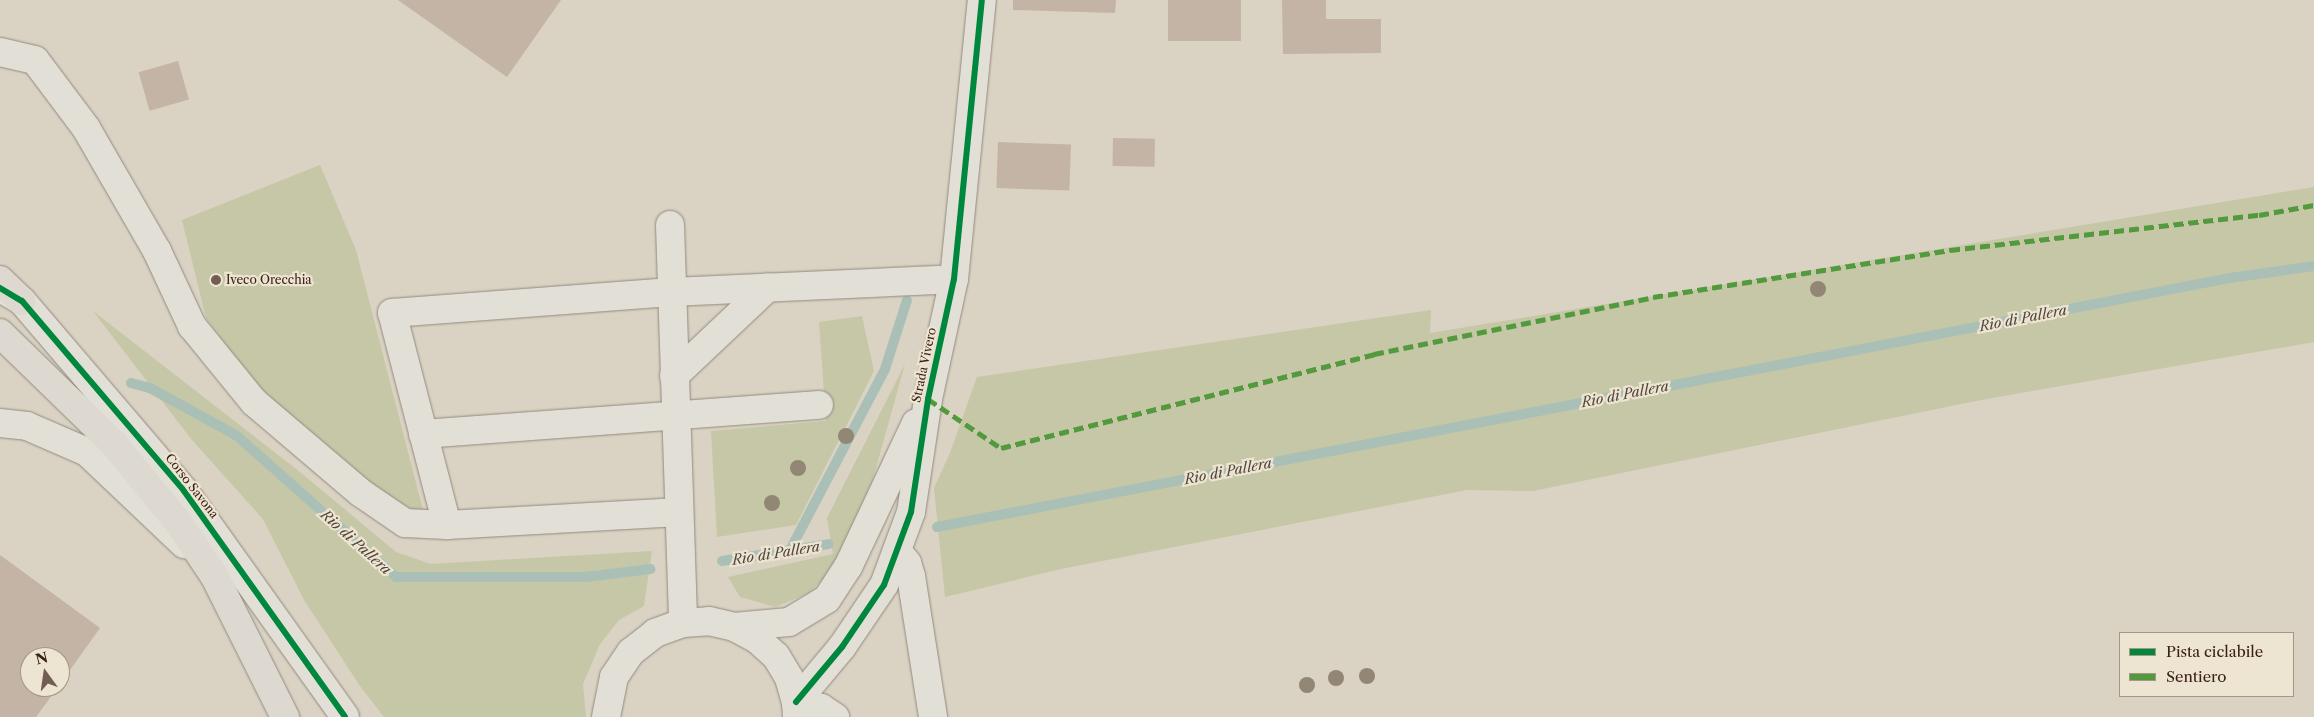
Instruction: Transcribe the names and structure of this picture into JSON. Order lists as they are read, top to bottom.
{
  "streets": {
    "street": ["Strada Vivero", "Corso Savona"]
  },
  "water": ["Rio di Pallera"],
  "places": ["Iveco Orecchia"],
  "legend": ["Pista ciclabile", "Sentiero"],
  "north": "top"
}
